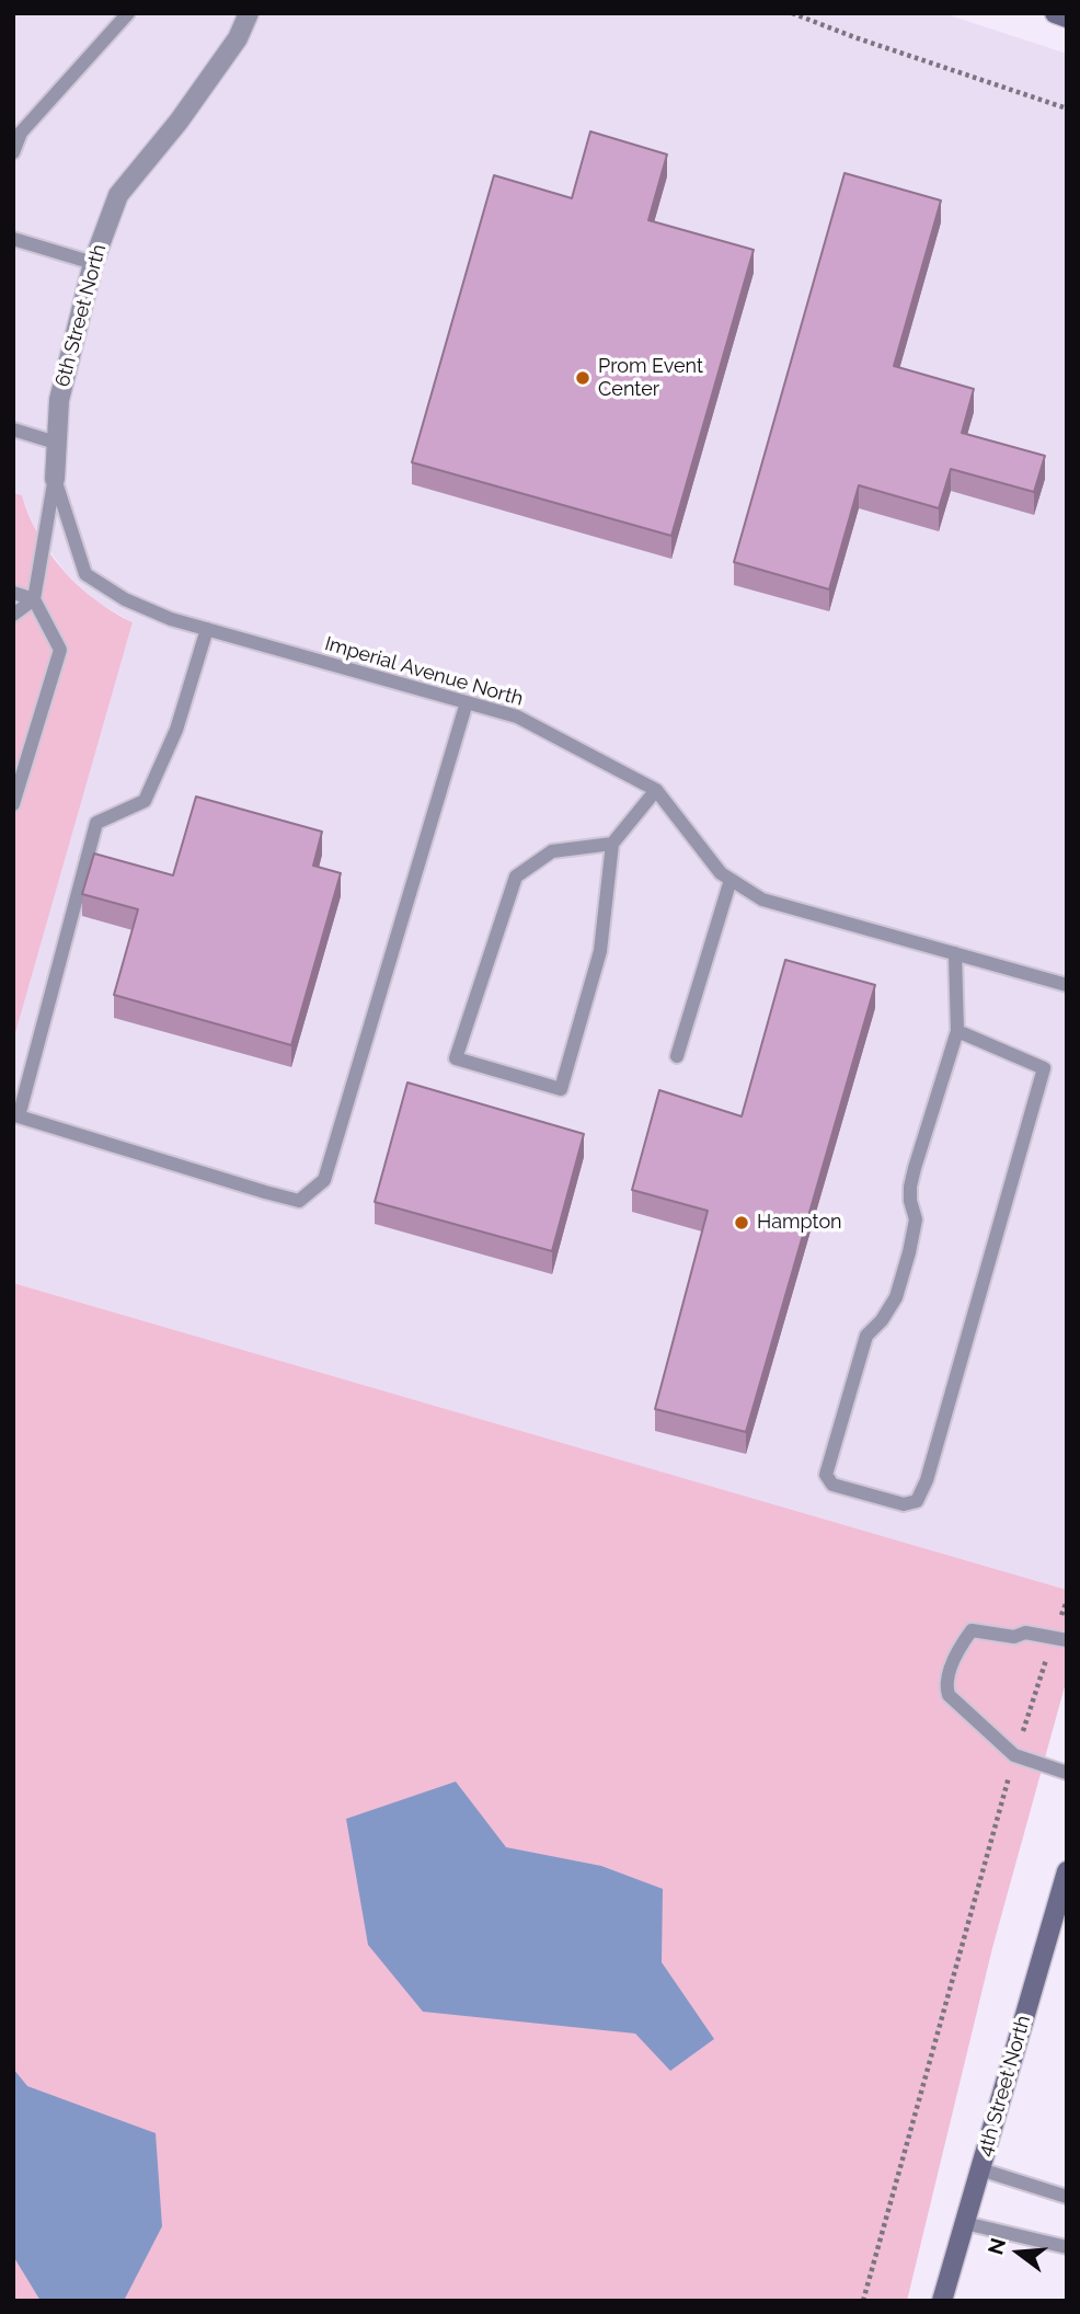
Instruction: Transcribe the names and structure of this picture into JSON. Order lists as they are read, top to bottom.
{
  "streets": {
    "street": ["6th Street North", "4th Street North"],
    "lane": ["Imperial Avenue North"]
  },
  "crossings": [
    ["6th Street North", "Imperial Avenue North"]
  ],
  "places": ["Prom Event Center", "Hampton"],
  "north": "left"
}
